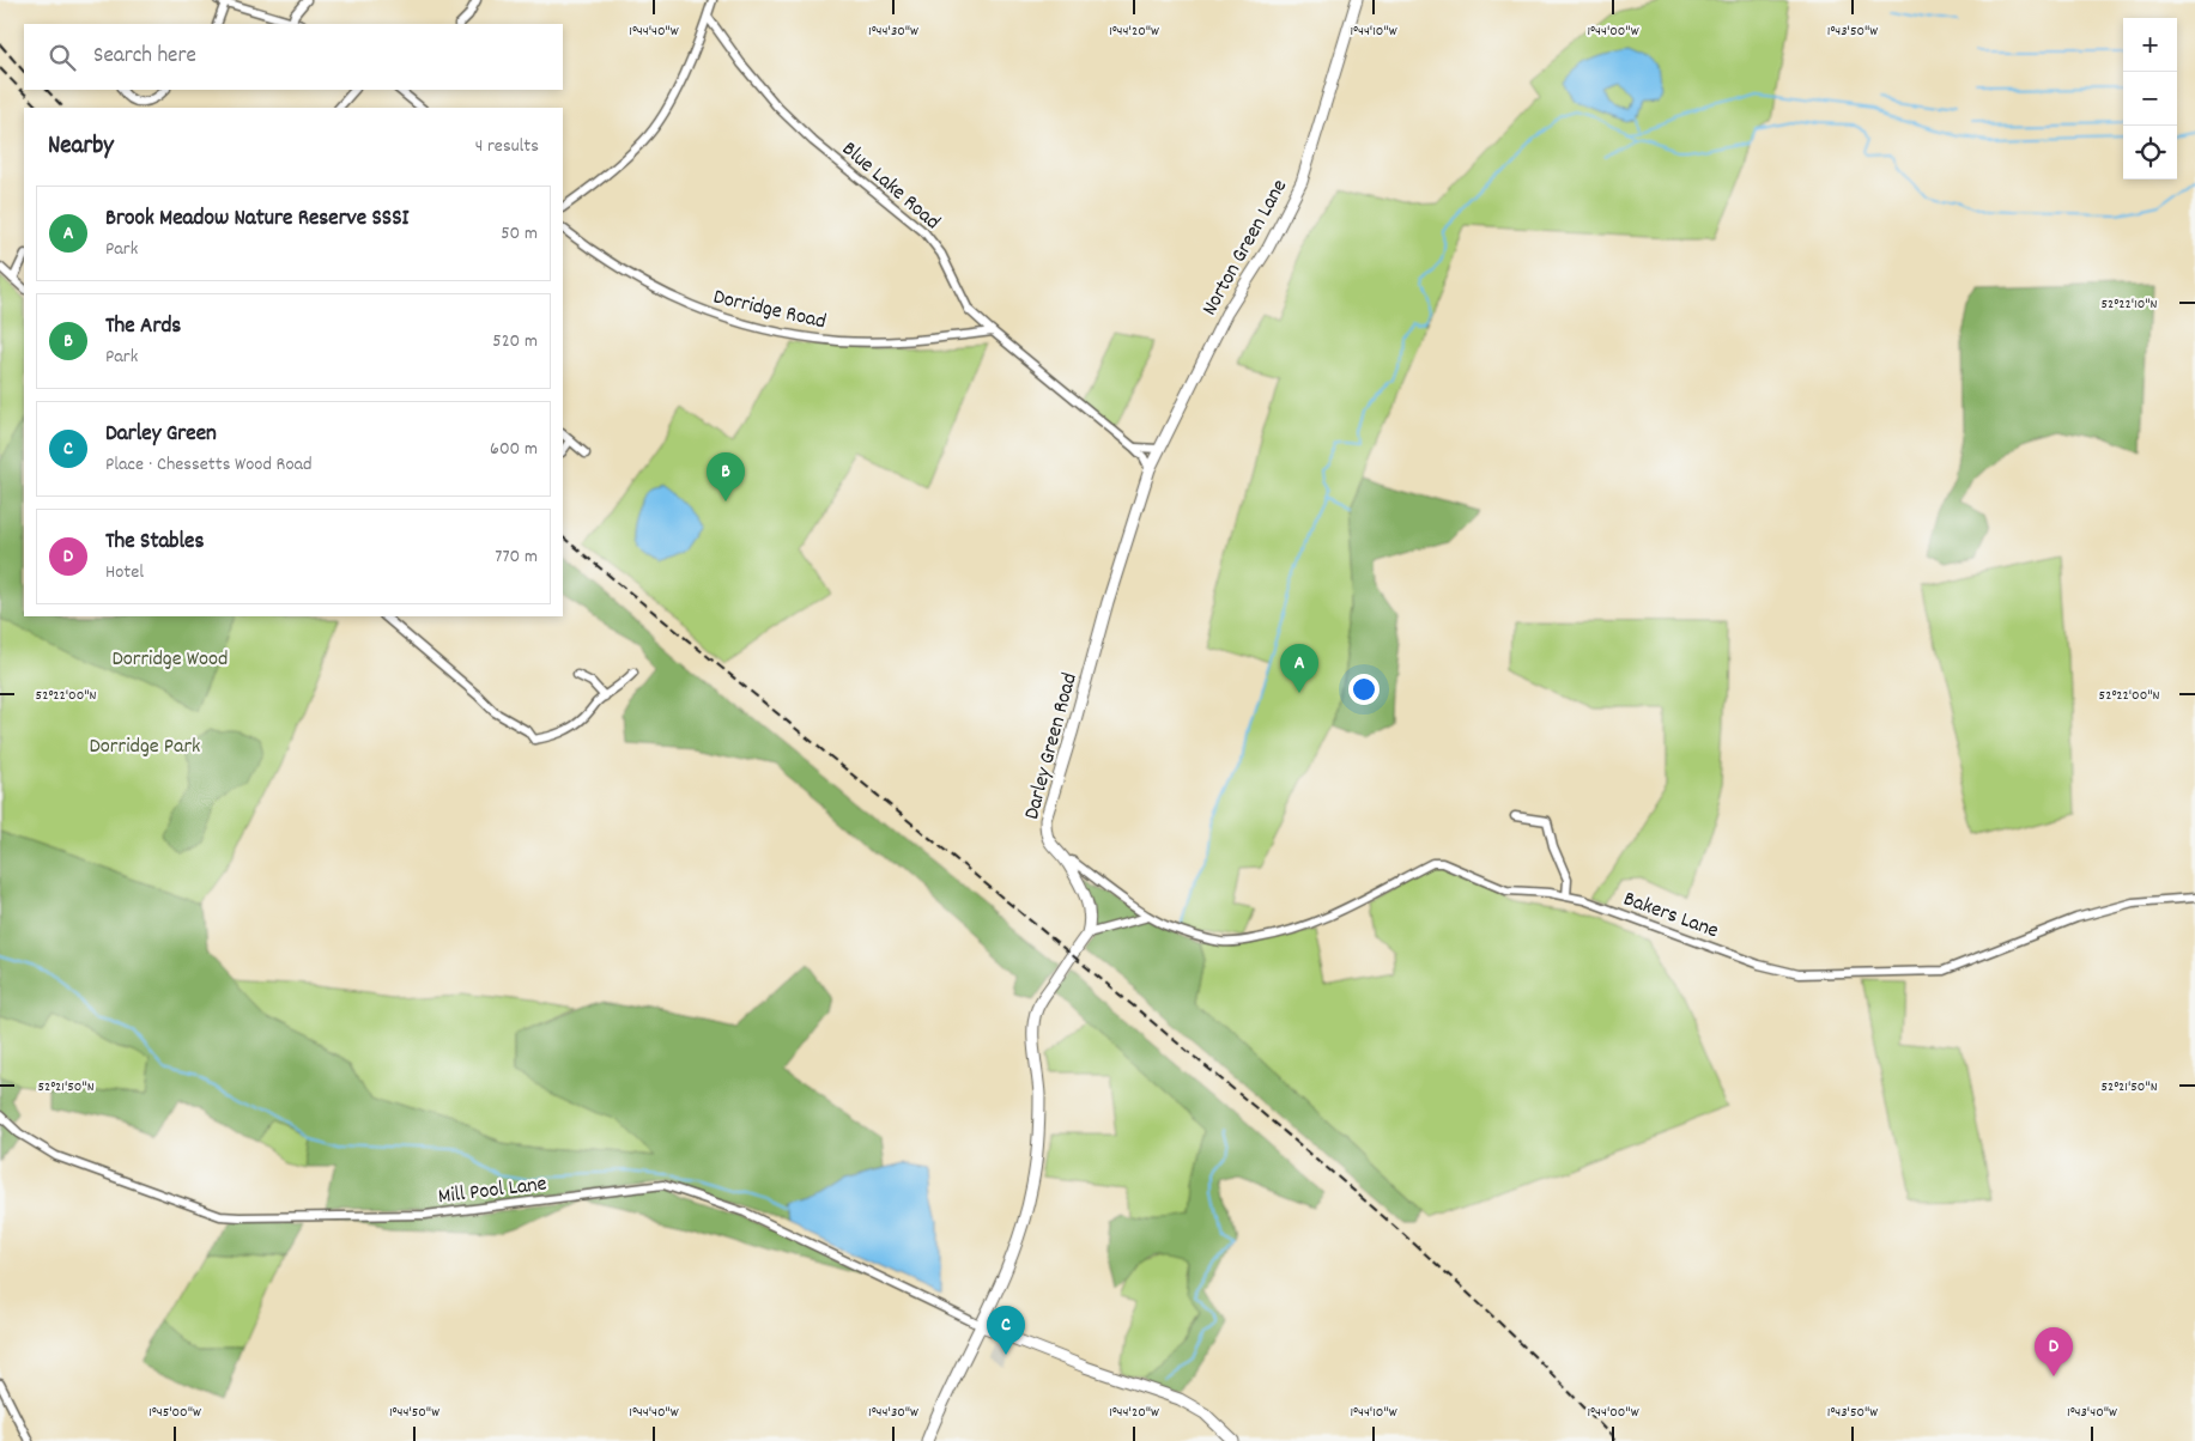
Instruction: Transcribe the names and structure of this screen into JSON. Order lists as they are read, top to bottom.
{
  "streets": {
    "street": [
      "Blue Lake Road",
      "Norton Green Lane",
      "Dorridge Road",
      "Darley Green Road",
      "Bakers Lane",
      "Mill Pool Lane"
    ]
  },
  "crossings": [
    ["Blue Lake Road", "Norton Green Lane"],
    ["Blue Lake Road", "Dorridge Road"],
    ["Blue Lake Road", "Darley Green Road"],
    ["Norton Green Lane", "Darley Green Road"],
    ["Darley Green Road", "Bakers Lane"]
  ],
  "parks": ["Dorridge Wood", "Dorridge Park"],
  "page": {
    "map_buttons": ["+", "−"],
    "search": "Search here",
    "heading": ["Nearby", "4 results"],
    "list": [
      {
        "mark": "A",
        "name": "Brook Meadow Nature Reserve SSSI",
        "note": "Park",
        "value": "50 m"
      },
      {
        "mark": "B",
        "name": "The Ards",
        "note": "Park",
        "value": "520 m"
      },
      {
        "mark": "C",
        "name": "Darley Green",
        "note": "Place · Chessetts Wood Road",
        "value": "600 m"
      },
      {
        "mark": "D",
        "name": "The Stables",
        "note": "Hotel",
        "value": "770 m"
      }
    ],
    "pins": [
      "B",
      "A",
      "C",
      "D"
    ]
  },
  "coordinates": [
    "1°44'40\"W",
    "1°44'30\"W",
    "1°44'20\"W",
    "1°44'10\"W",
    "1°44'00\"W",
    "1°43'50\"W",
    "52°22'10\"N",
    "52°22'00\"N",
    "52°21'50\"N",
    "1°45'00\"W",
    "1°44'50\"W",
    "1°43'40\"W"
  ]
}
